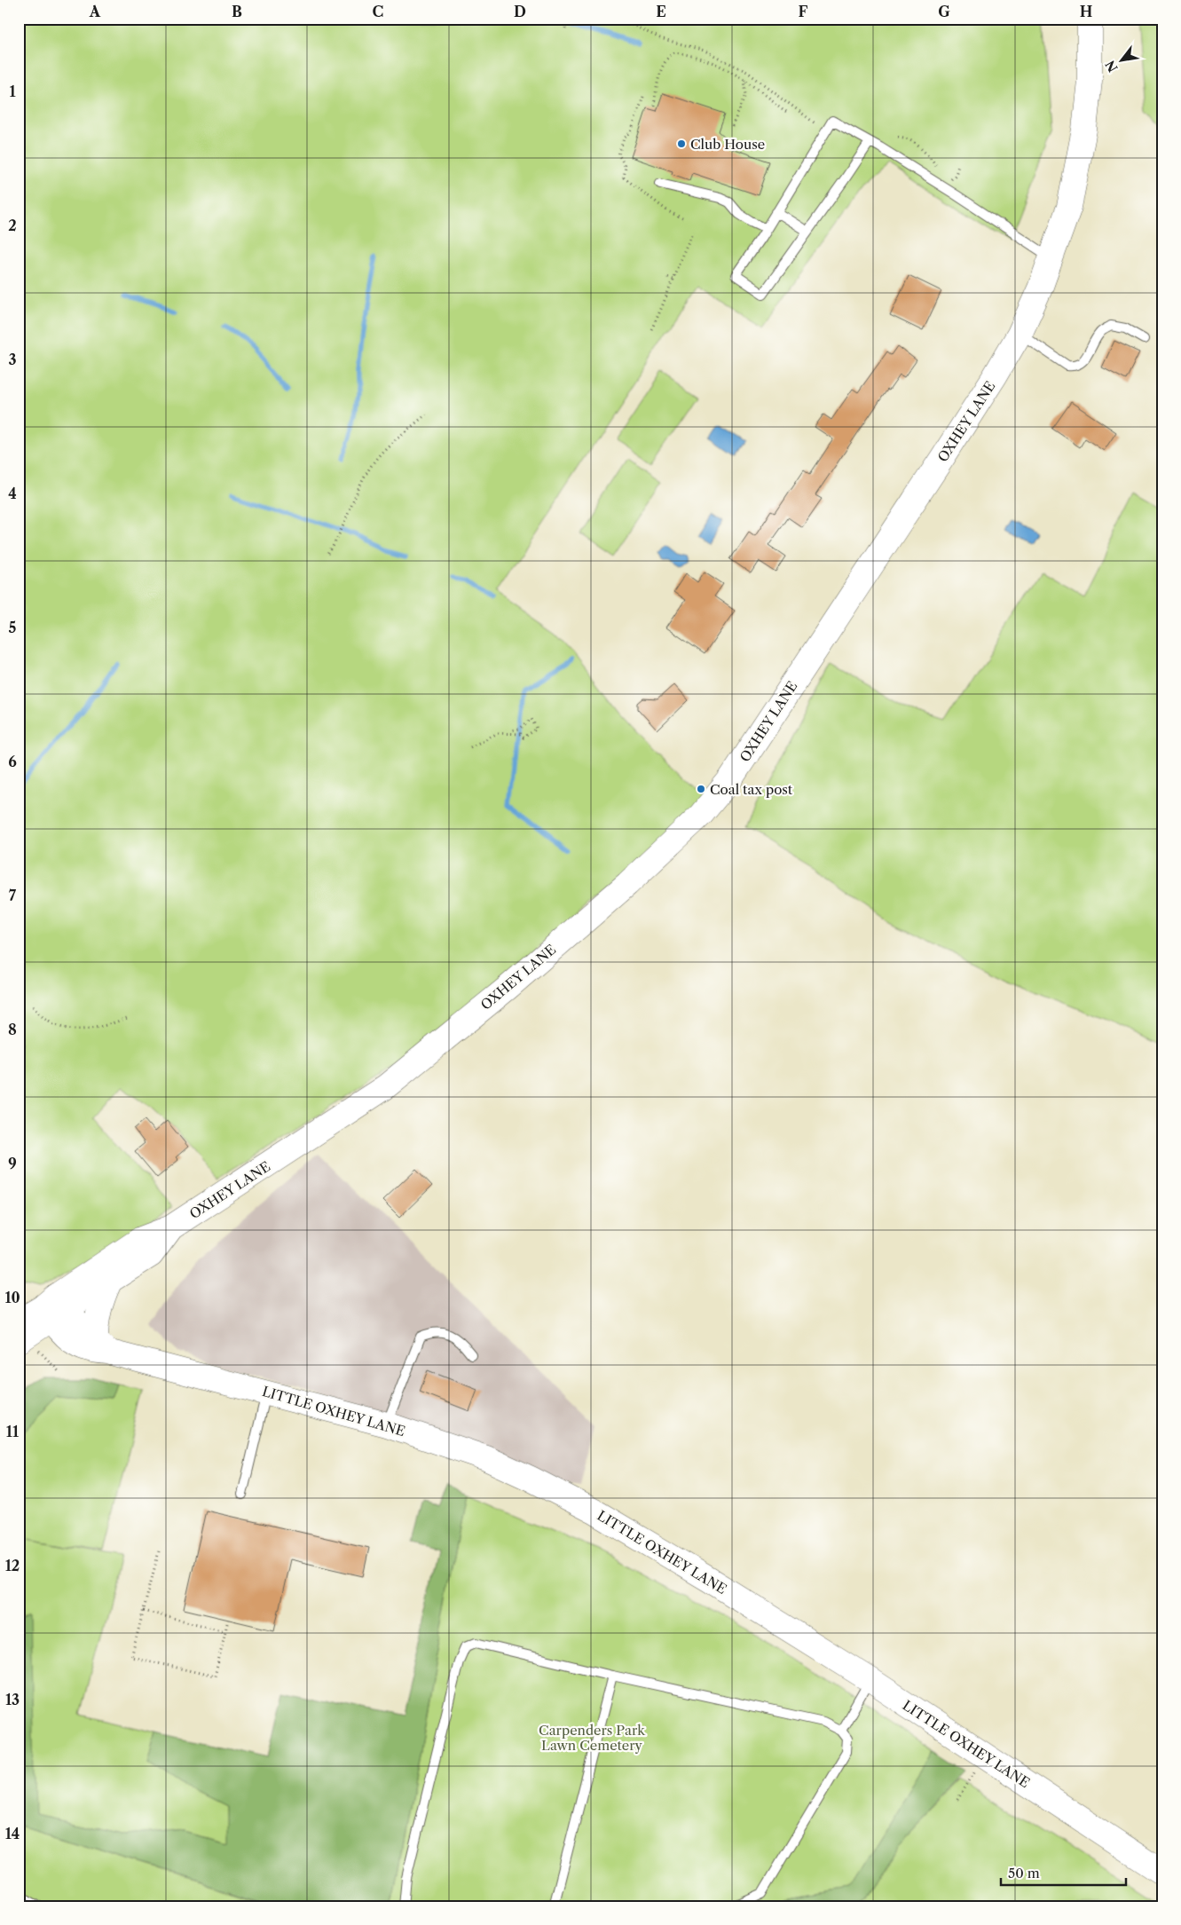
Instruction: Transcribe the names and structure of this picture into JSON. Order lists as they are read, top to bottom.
{
  "streets": {
    "main road": ["OXHEY LANE", "LITTLE OXHEY LANE"]
  },
  "crossings": [
    ["OXHEY LANE", "LITTLE OXHEY LANE"]
  ],
  "parks": ["Carpenders Park Lawn Cemetery"],
  "places": ["Club House", "Coal tax post"],
  "scale_bar": "50 m",
  "north": "bottom left",
  "grid": {
    "columns": [
      "A",
      "B",
      "C",
      "D",
      "E",
      "F",
      "G",
      "H"
    ],
    "rows": [
      "1",
      "2",
      "3",
      "4",
      "5",
      "6",
      "7",
      "8",
      "9",
      "10",
      "11",
      "12",
      "13",
      "14"
    ]
  }
}
